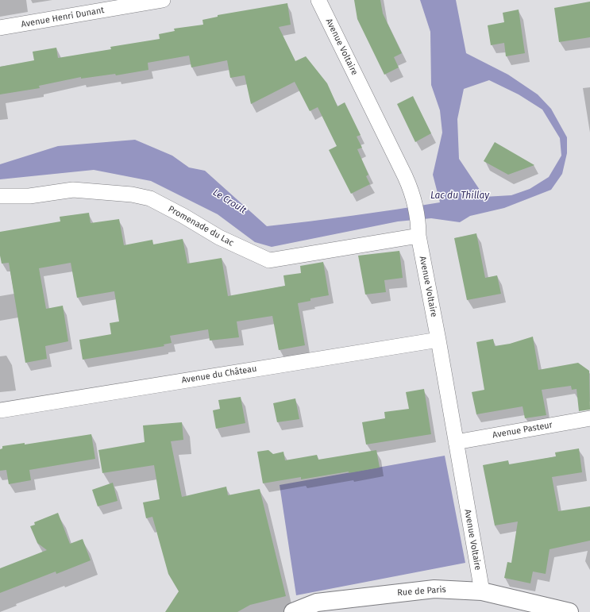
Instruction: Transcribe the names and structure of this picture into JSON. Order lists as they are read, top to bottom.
{
  "streets": {
    "street": [
      "Avenue Henri Dunant",
      "Avenue Voltaire",
      "Promenade du Lac",
      "Avenue du Château",
      "Avenue Pasteur",
      "Rue de Paris"
    ]
  },
  "crossings": [
    ["Avenue Voltaire", "Promenade du Lac"],
    ["Avenue Voltaire", "Avenue du Château"],
    ["Avenue Voltaire", "Avenue Pasteur"],
    ["Avenue Voltaire", "Rue de Paris"]
  ],
  "water": ["Lac du Thillay", "Le Croult"]
}
